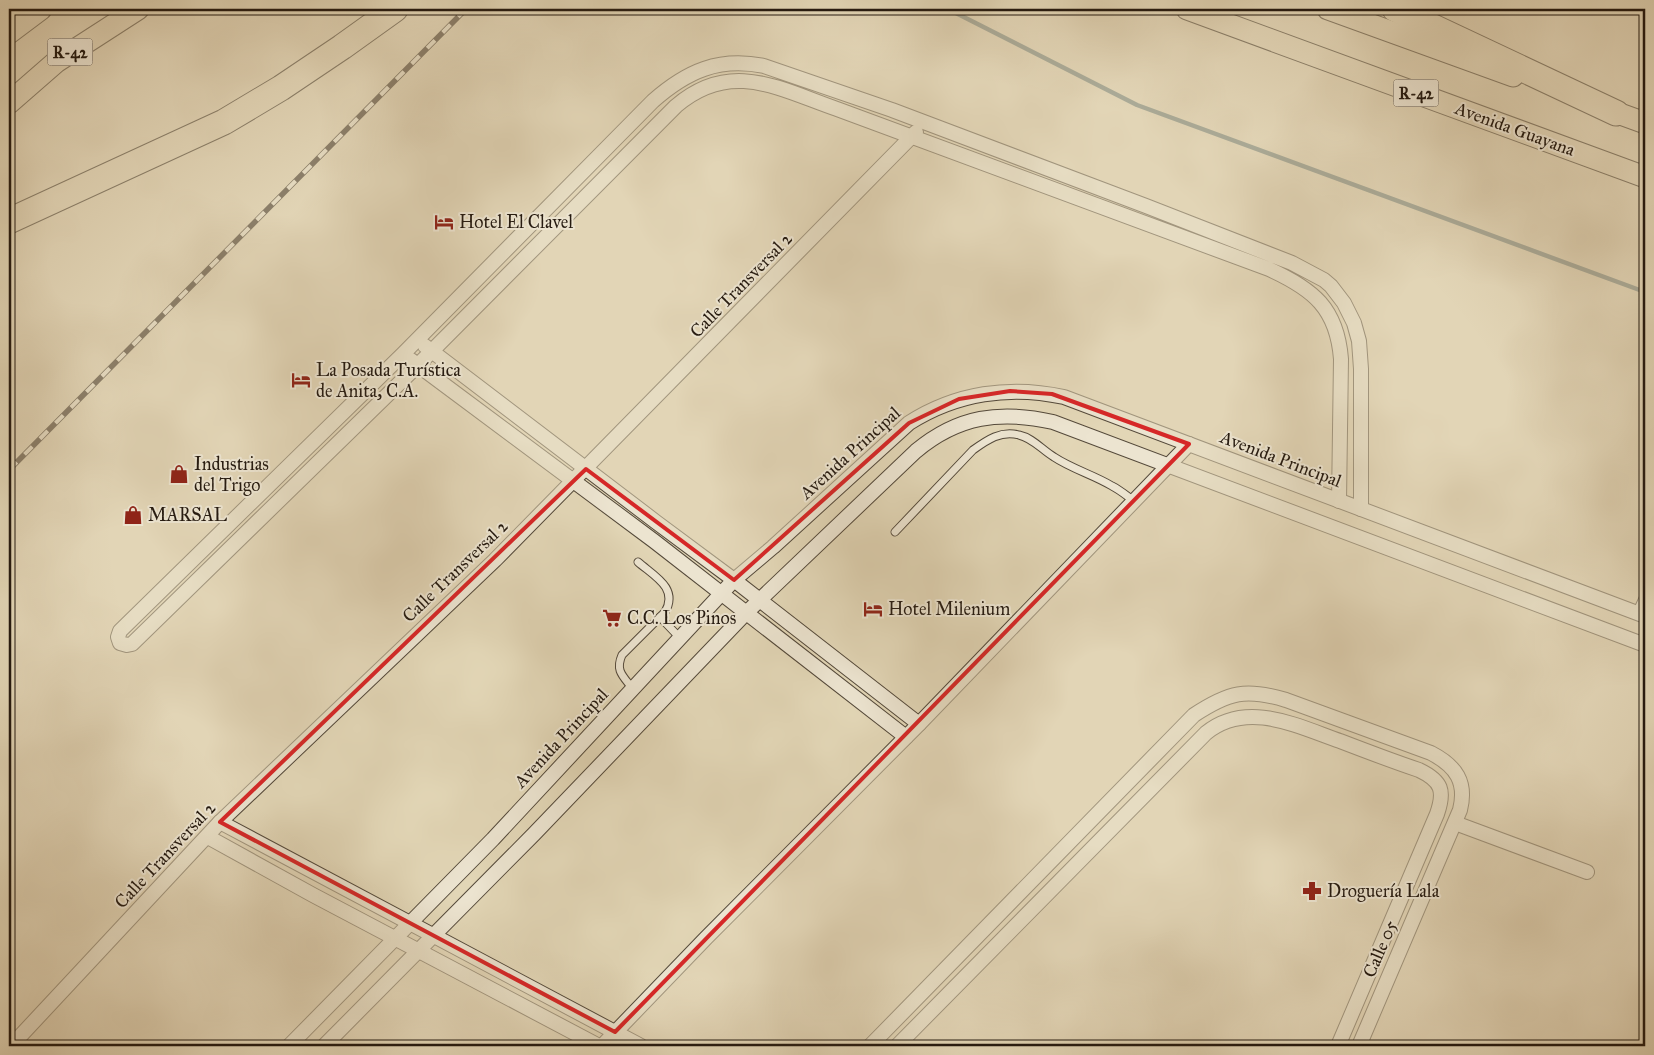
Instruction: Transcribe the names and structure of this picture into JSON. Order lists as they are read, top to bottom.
{
  "streets": {
    "main road": ["R-42", "Avenida Guayana"],
    "street": ["Calle Transversal 2", "Avenida Principal", "Calle 05"]
  },
  "places": {
    "hotel": ["Hotel El Clavel", "La Posada Turística de Anita, C.A.", "Hotel Milenium"],
    "shop": ["Industrias del Trigo", "MARSAL"],
    "supermarket": ["C.C. Los Pinos"],
    "pharmacy": ["Droguería Lala"]
  }
}
